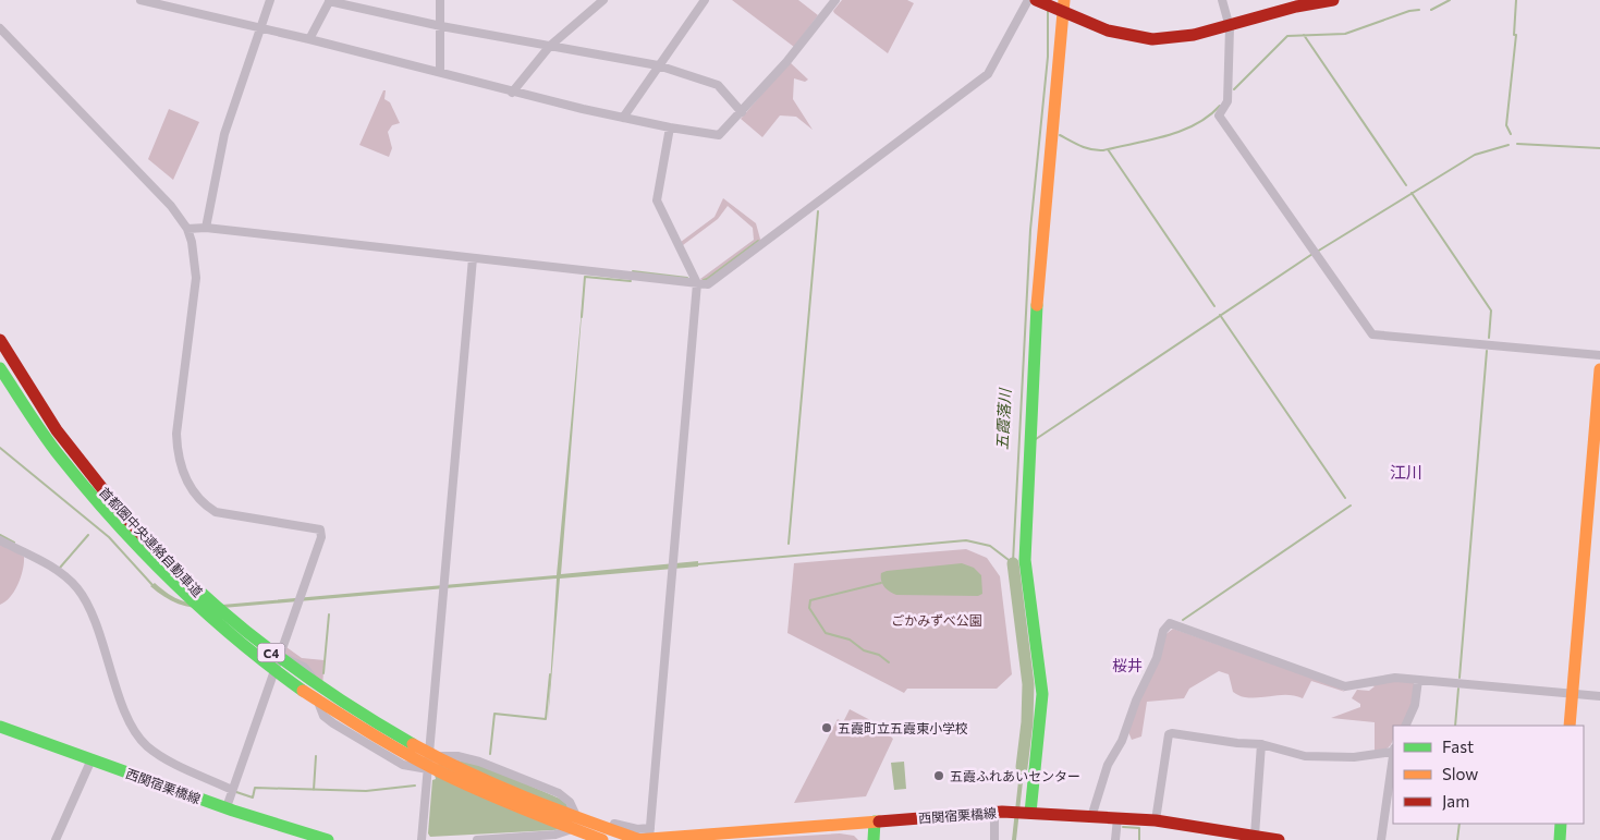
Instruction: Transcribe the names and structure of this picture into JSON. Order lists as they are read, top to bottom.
{
  "streets": {
    "main road": ["首都圏中央連絡自動車道", "C4", "西関宿栗橋線"]
  },
  "crossings": [
    ["首都圏中央連絡自動車道", "西関宿栗橋線"]
  ],
  "districts": ["江川", "桜井"],
  "water": ["五霞落川"],
  "parks": ["ごかみずべ公園"],
  "places": ["五霞町立五霞東小学校", "五霞ふれあいセンター"],
  "legend": ["Fast", "Slow", "Jam"]
}
